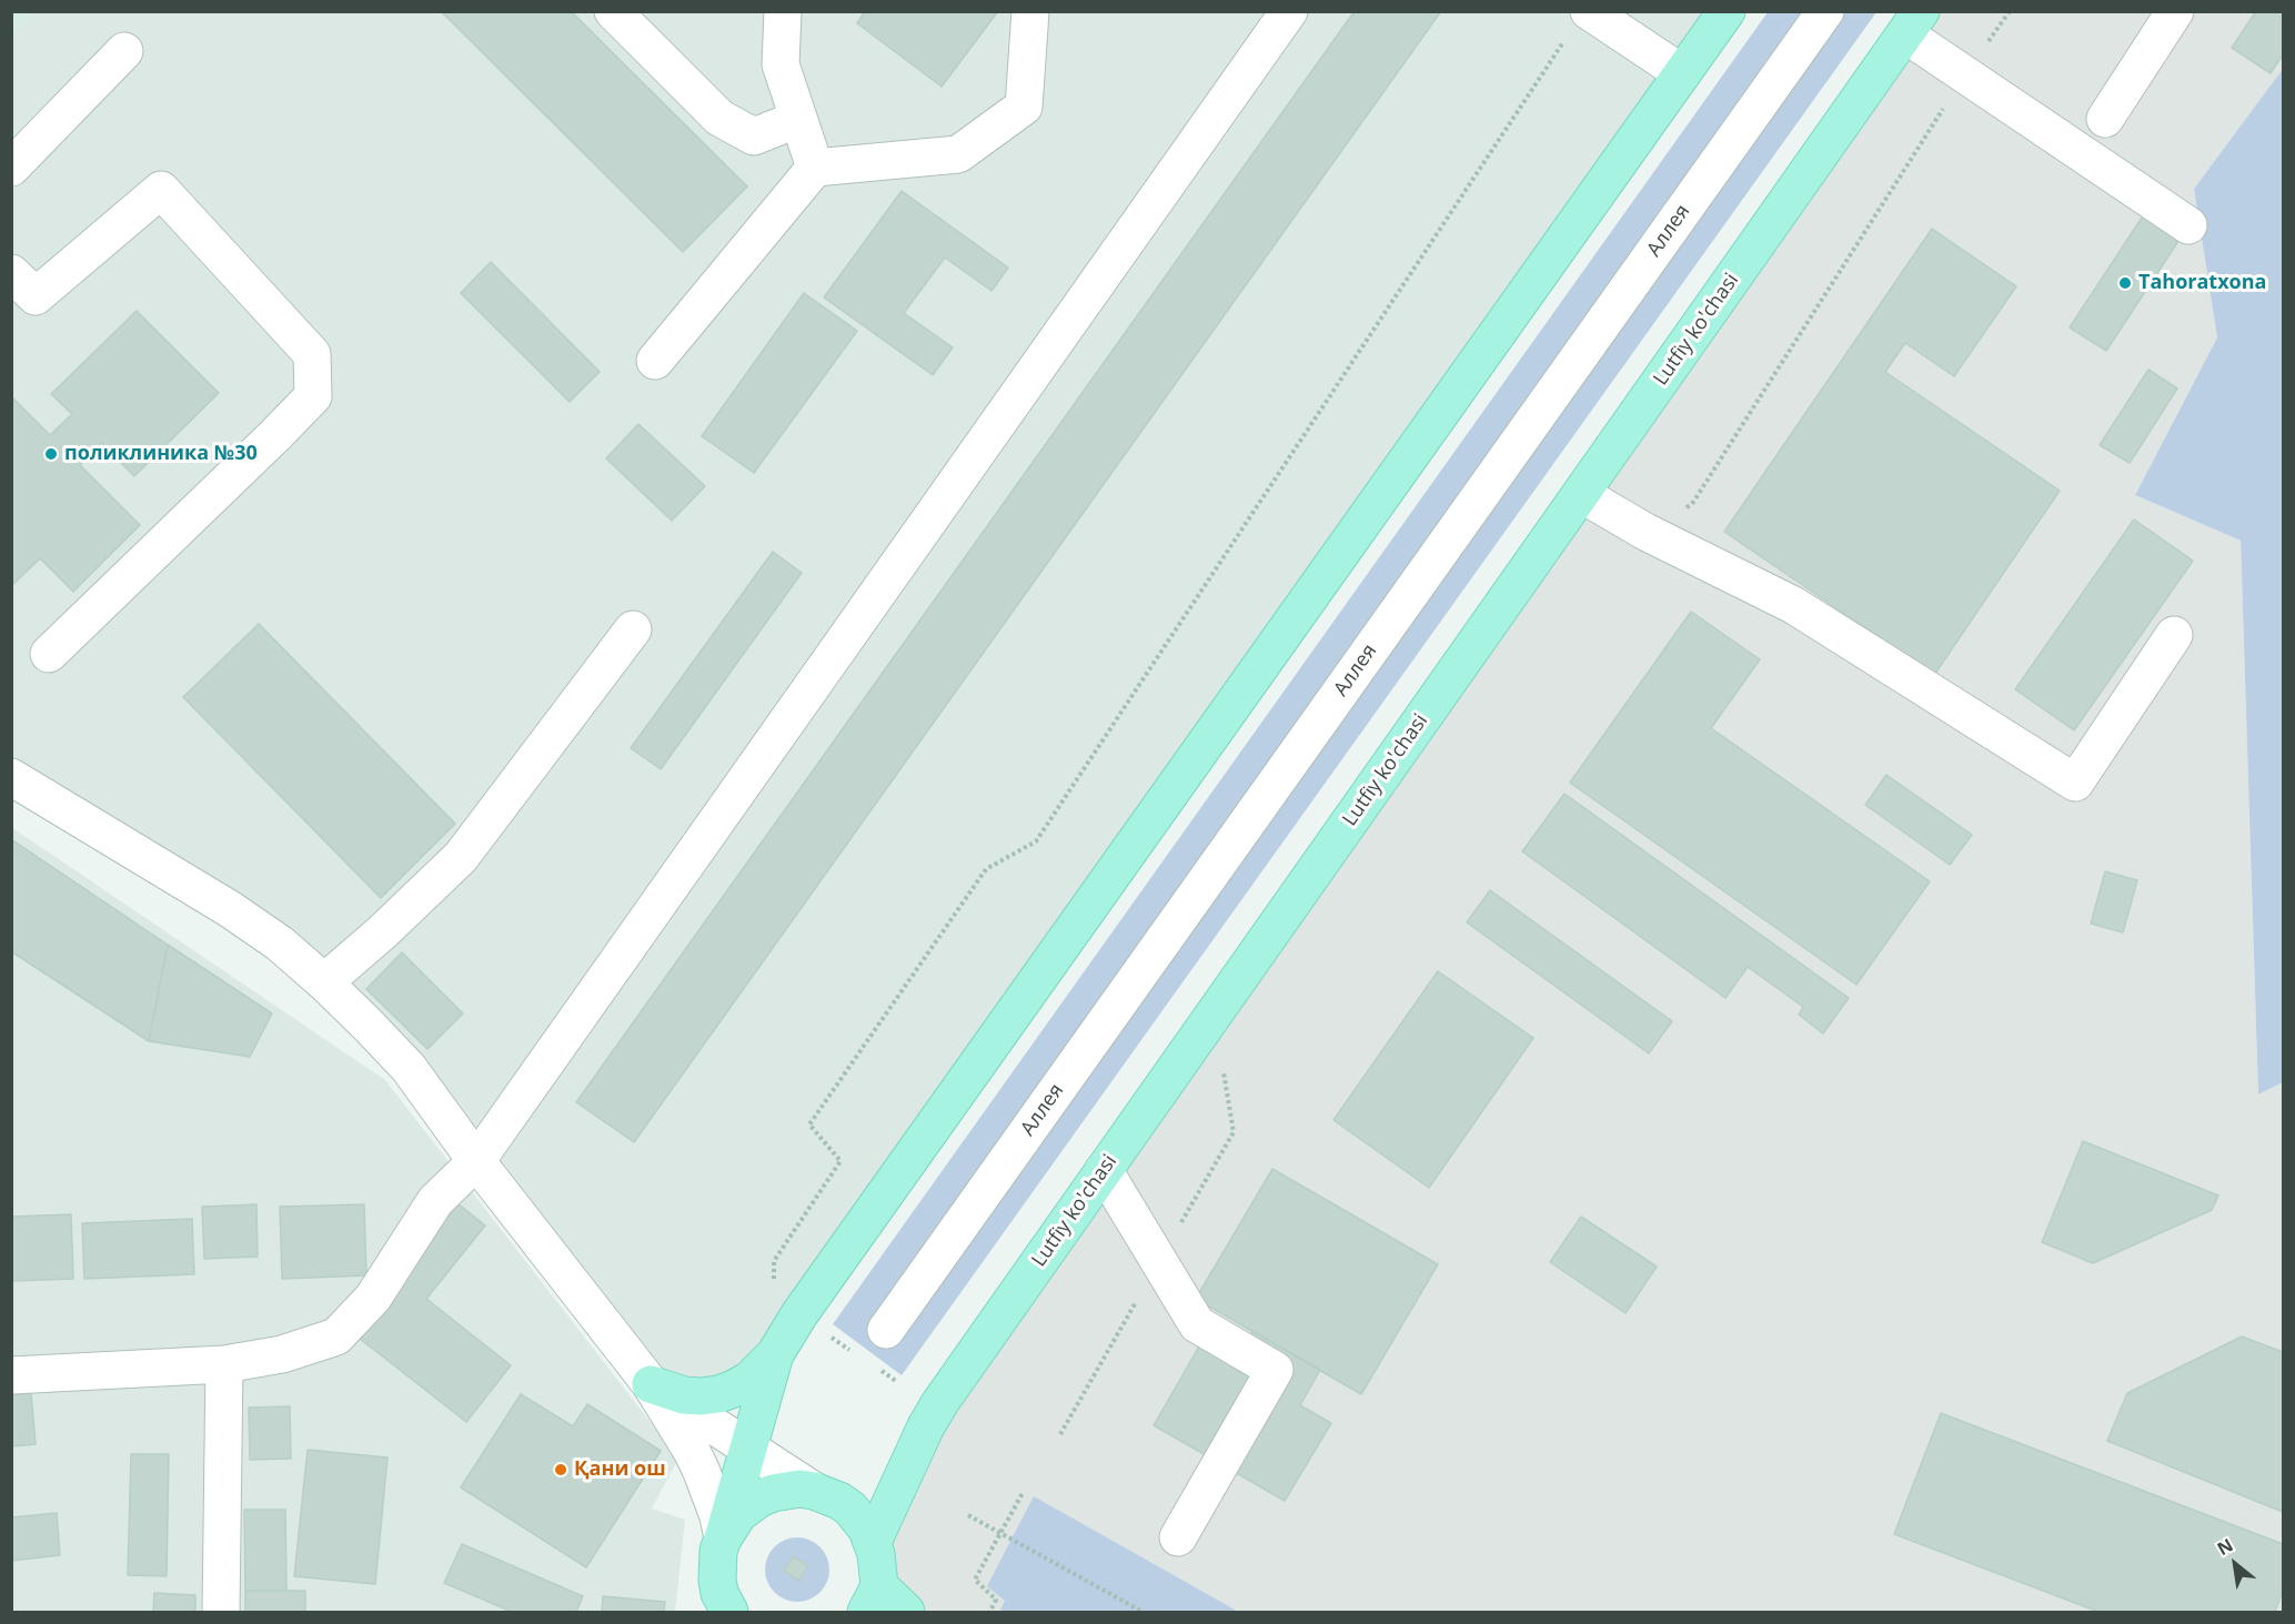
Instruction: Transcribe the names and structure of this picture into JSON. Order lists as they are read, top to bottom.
{
  "streets": {
    "main road": ["Lutfiy ko'chasi"],
    "street": ["Аллея"]
  },
  "places": ["Tahoratxona", "поликлиника №30", "Қани ош"],
  "north": "top left"
}
